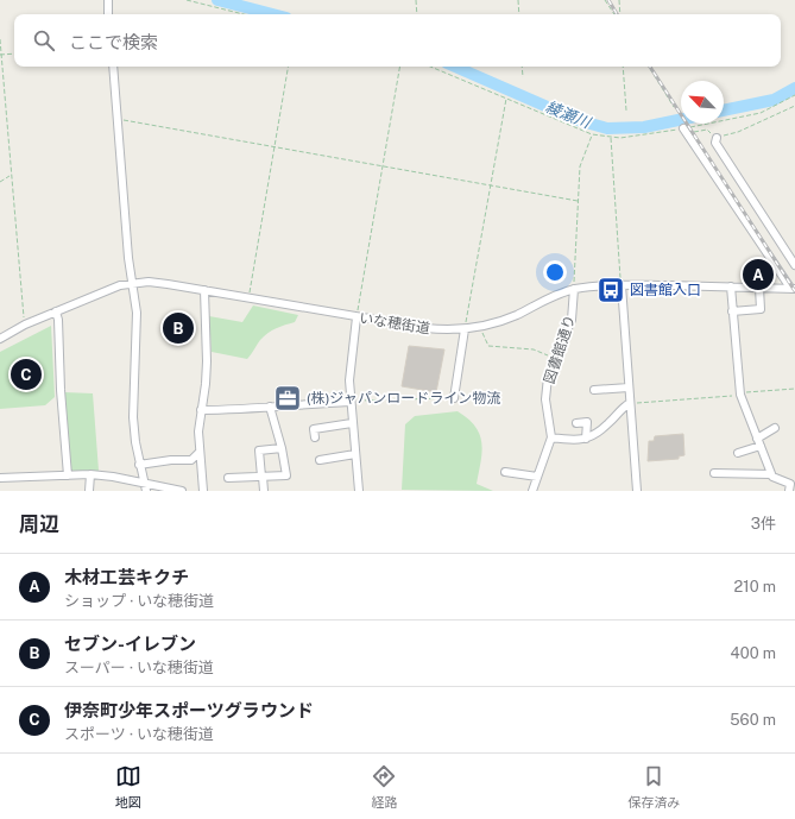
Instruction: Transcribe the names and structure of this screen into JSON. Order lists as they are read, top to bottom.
{
  "streets": {
    "street": ["いな穂街道", "図書館通り"]
  },
  "crossings": [
    ["いな穂街道", "図書館通り"]
  ],
  "water": ["綾瀬川"],
  "places": {
    "bus stop": ["図書館入口"],
    "office": ["(株)ジャパンロードライン物流"]
  },
  "north": "top left",
  "page": {
    "search": "ここで検索",
    "pins": ["A", "B", "C"],
    "heading": ["周辺", "3件"],
    "list": [
      {
        "mark": "A",
        "name": "木材工芸キクチ",
        "note": "ショップ · いな穂街道",
        "value": "210 m"
      },
      {
        "mark": "B",
        "name": "セブン-イレブン",
        "note": "スーパー · いな穂街道",
        "value": "400 m"
      },
      {
        "mark": "C",
        "name": "伊奈町少年スポーツグラウンド",
        "note": "スポーツ · いな穂街道",
        "value": "560 m"
      }
    ],
    "nav": ["地図", "経路", "保存済み"]
  }
}
